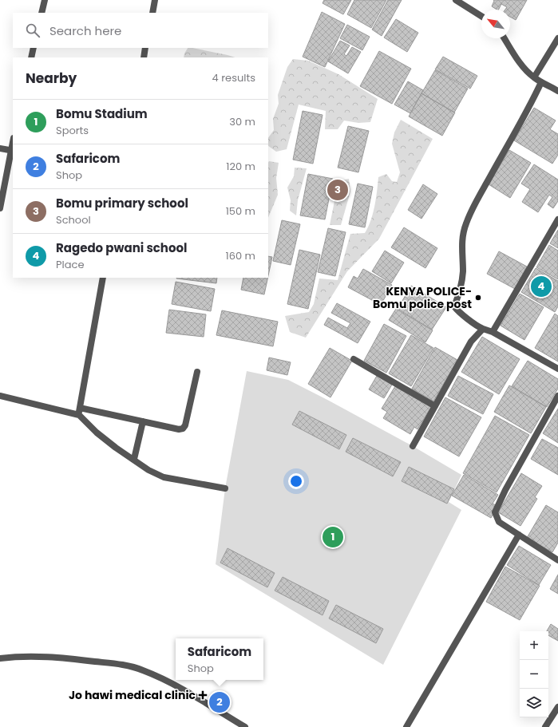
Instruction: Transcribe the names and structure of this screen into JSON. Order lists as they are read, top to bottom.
{
  "places": {
    "other": ["KENYA POLICE- Bomu police post"],
    "health": ["Jo hawi medical clinic"]
  },
  "north": "top left",
  "page": {
    "search": "Search here",
    "heading": ["Nearby", "4 results"],
    "list": [
      {
        "mark": "1",
        "name": "Bomu Stadium",
        "note": "Sports",
        "value": "30 m"
      },
      {
        "mark": "2",
        "name": "Safaricom",
        "note": "Shop",
        "value": "120 m"
      },
      {
        "mark": "3",
        "name": "Bomu primary school",
        "note": "School",
        "value": "150 m"
      },
      {
        "mark": "4",
        "name": "Ragedo pwani school",
        "note": "Place",
        "value": "160 m"
      }
    ],
    "pins": [
      "3",
      "4",
      "1",
      "2"
    ],
    "map_buttons": ["+", "−"],
    "popup": ["Safaricom", "Shop"]
  }
}
